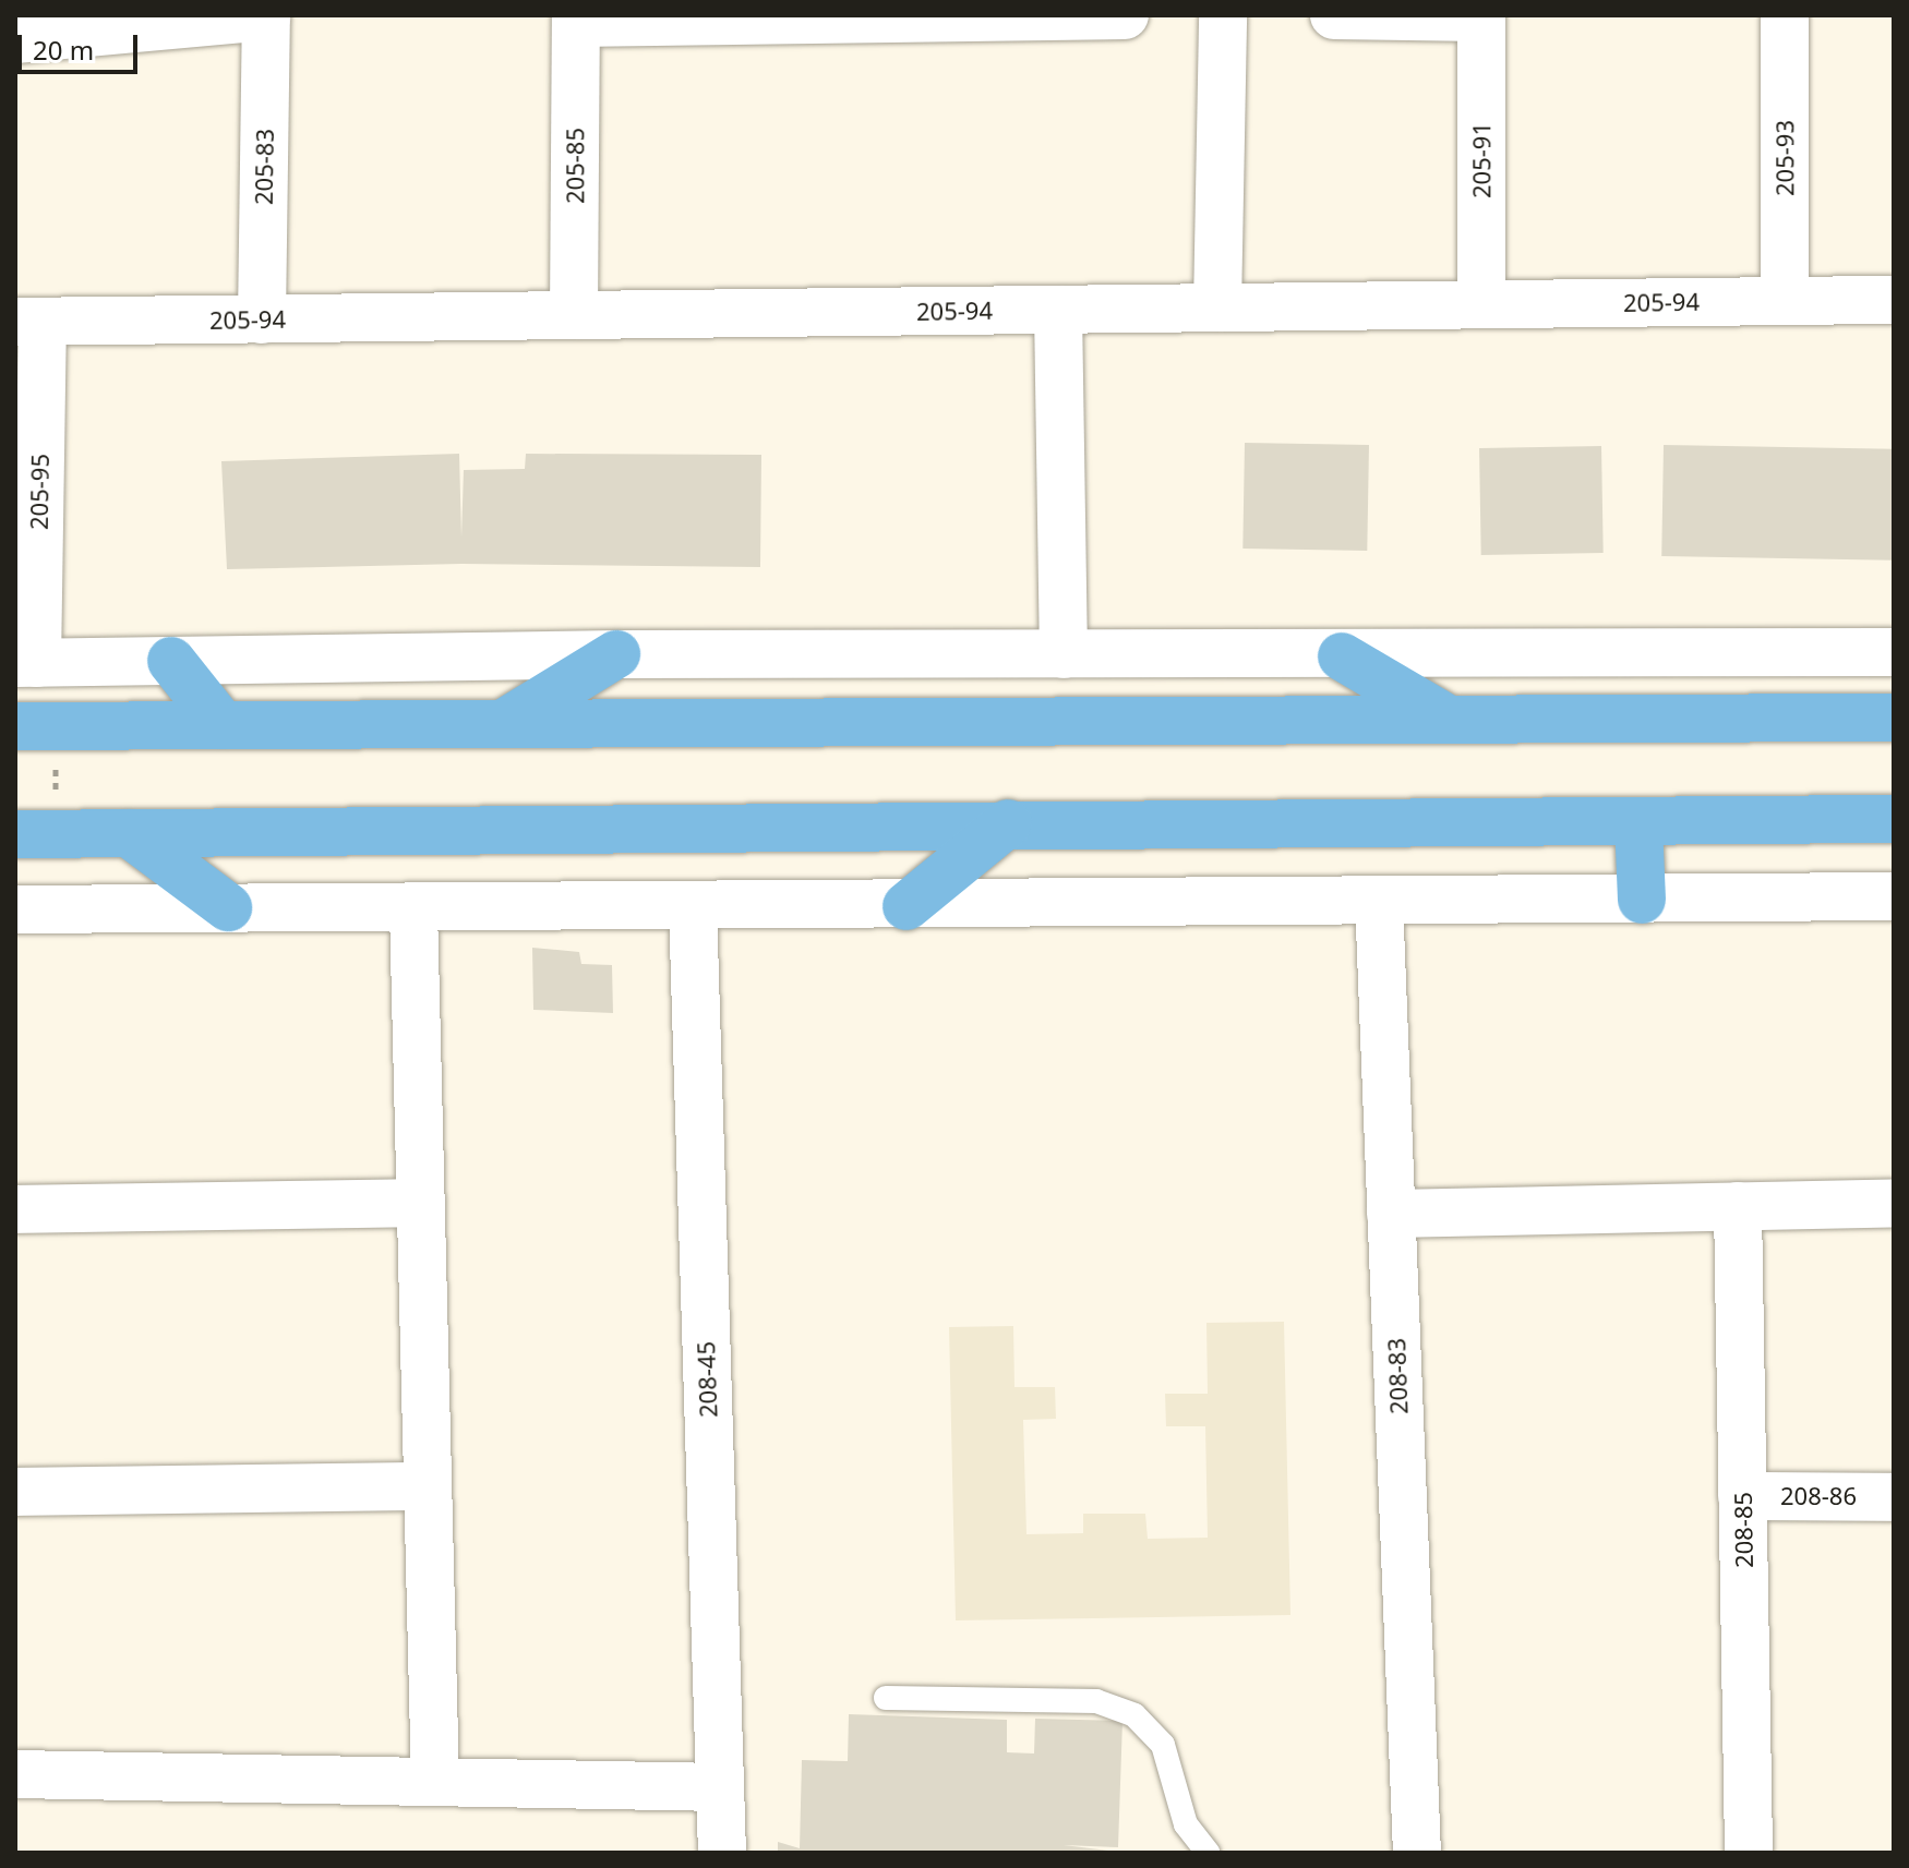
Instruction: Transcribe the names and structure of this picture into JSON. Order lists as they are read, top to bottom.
{
  "streets": {
    "street": [
      "205-93",
      "205-91",
      "205-85",
      "205-83",
      "205-94",
      "205-95",
      "208-83",
      "208-45",
      "208-86",
      "208-85"
    ]
  },
  "crossings": [
    ["205-93", "205-94"],
    ["205-91", "205-94"],
    ["205-85", "205-94"],
    ["205-83", "205-94"],
    ["205-94", "205-95"],
    ["208-86", "208-85"]
  ],
  "scale_bar": "20 m"
}
